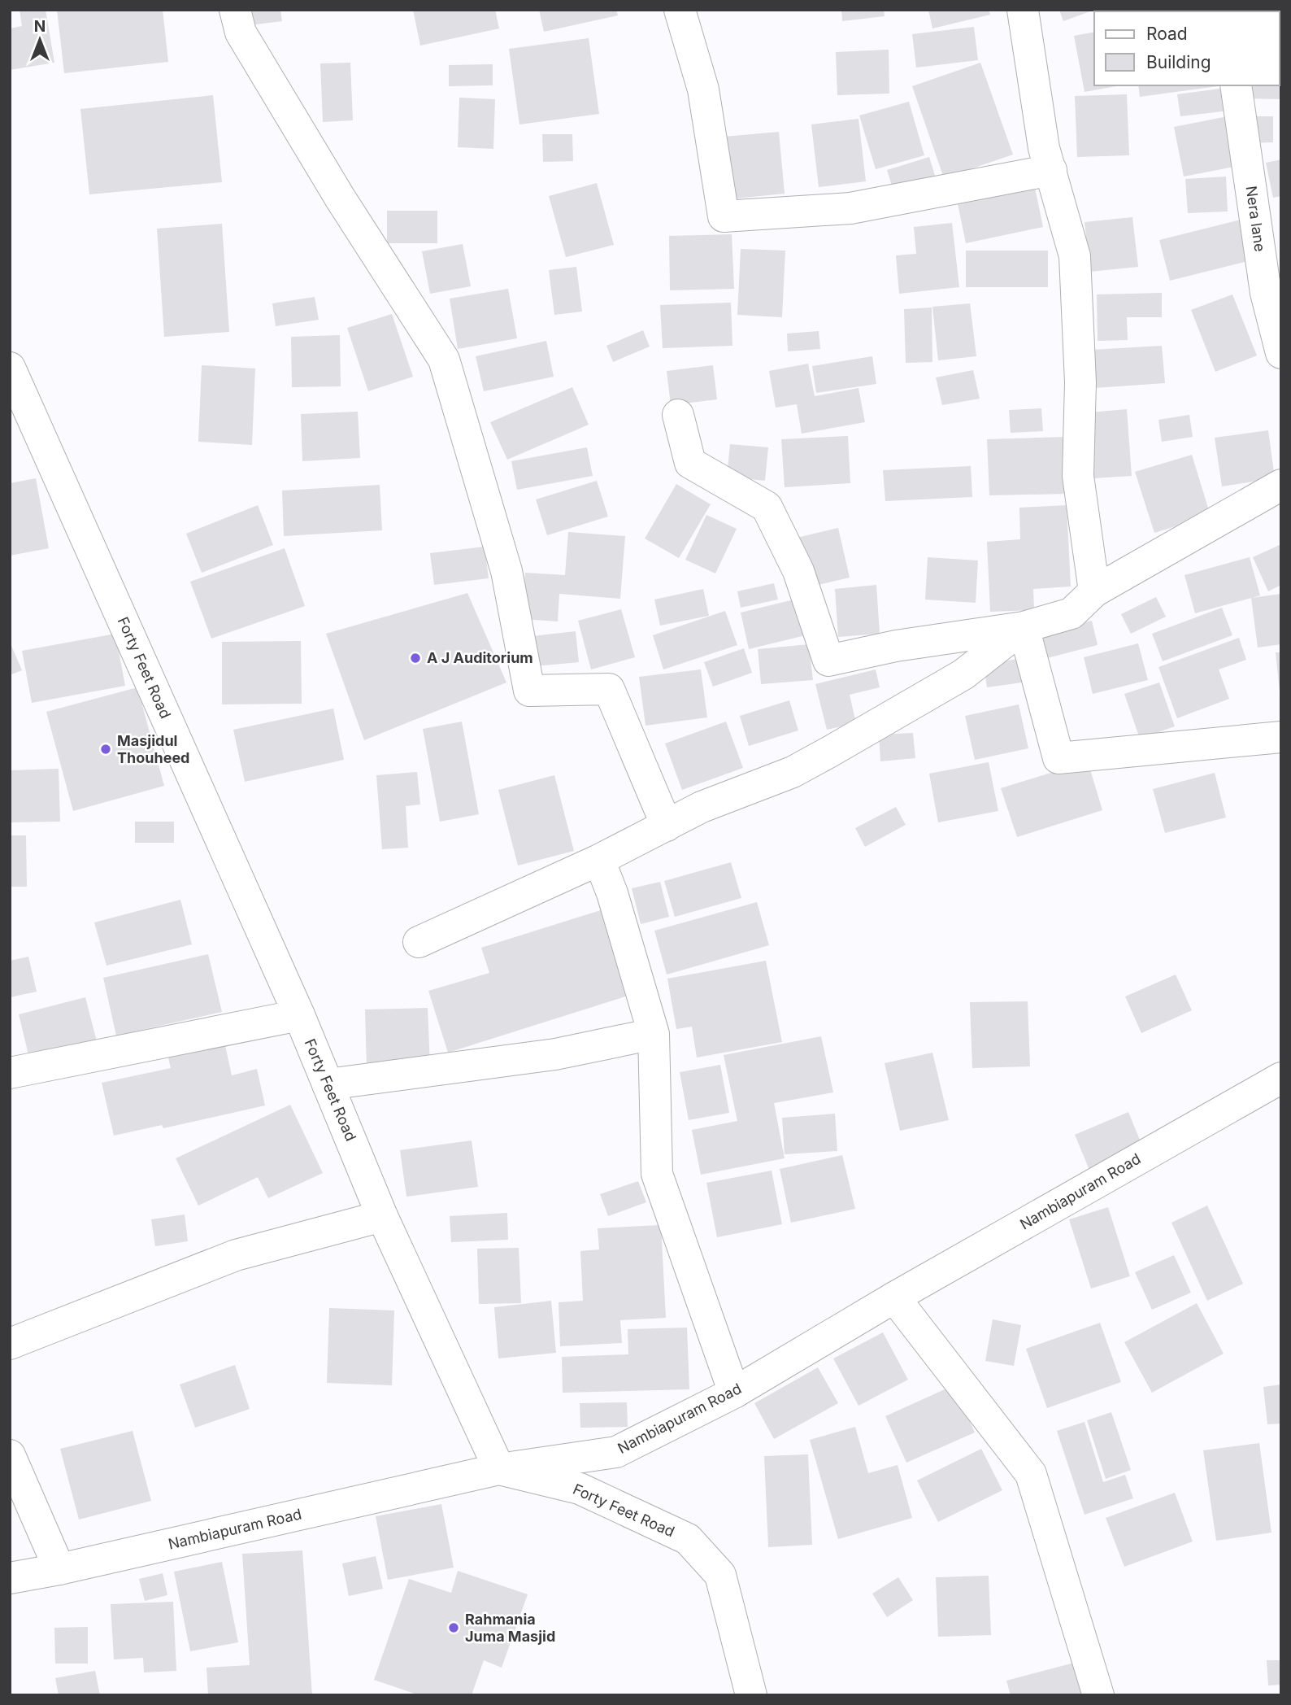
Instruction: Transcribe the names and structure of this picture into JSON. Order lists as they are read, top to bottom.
{
  "streets": {
    "street": ["Nera lane", "Forty Feet Road", "Nambiapuram Road"]
  },
  "crossings": [
    ["Forty Feet Road", "Nambiapuram Road"]
  ],
  "places": ["A J Auditorium", "Masjidul Thouheed", "Rahmania Juma Masjid"],
  "legend": ["Road", "Building"],
  "north": "top"
}
